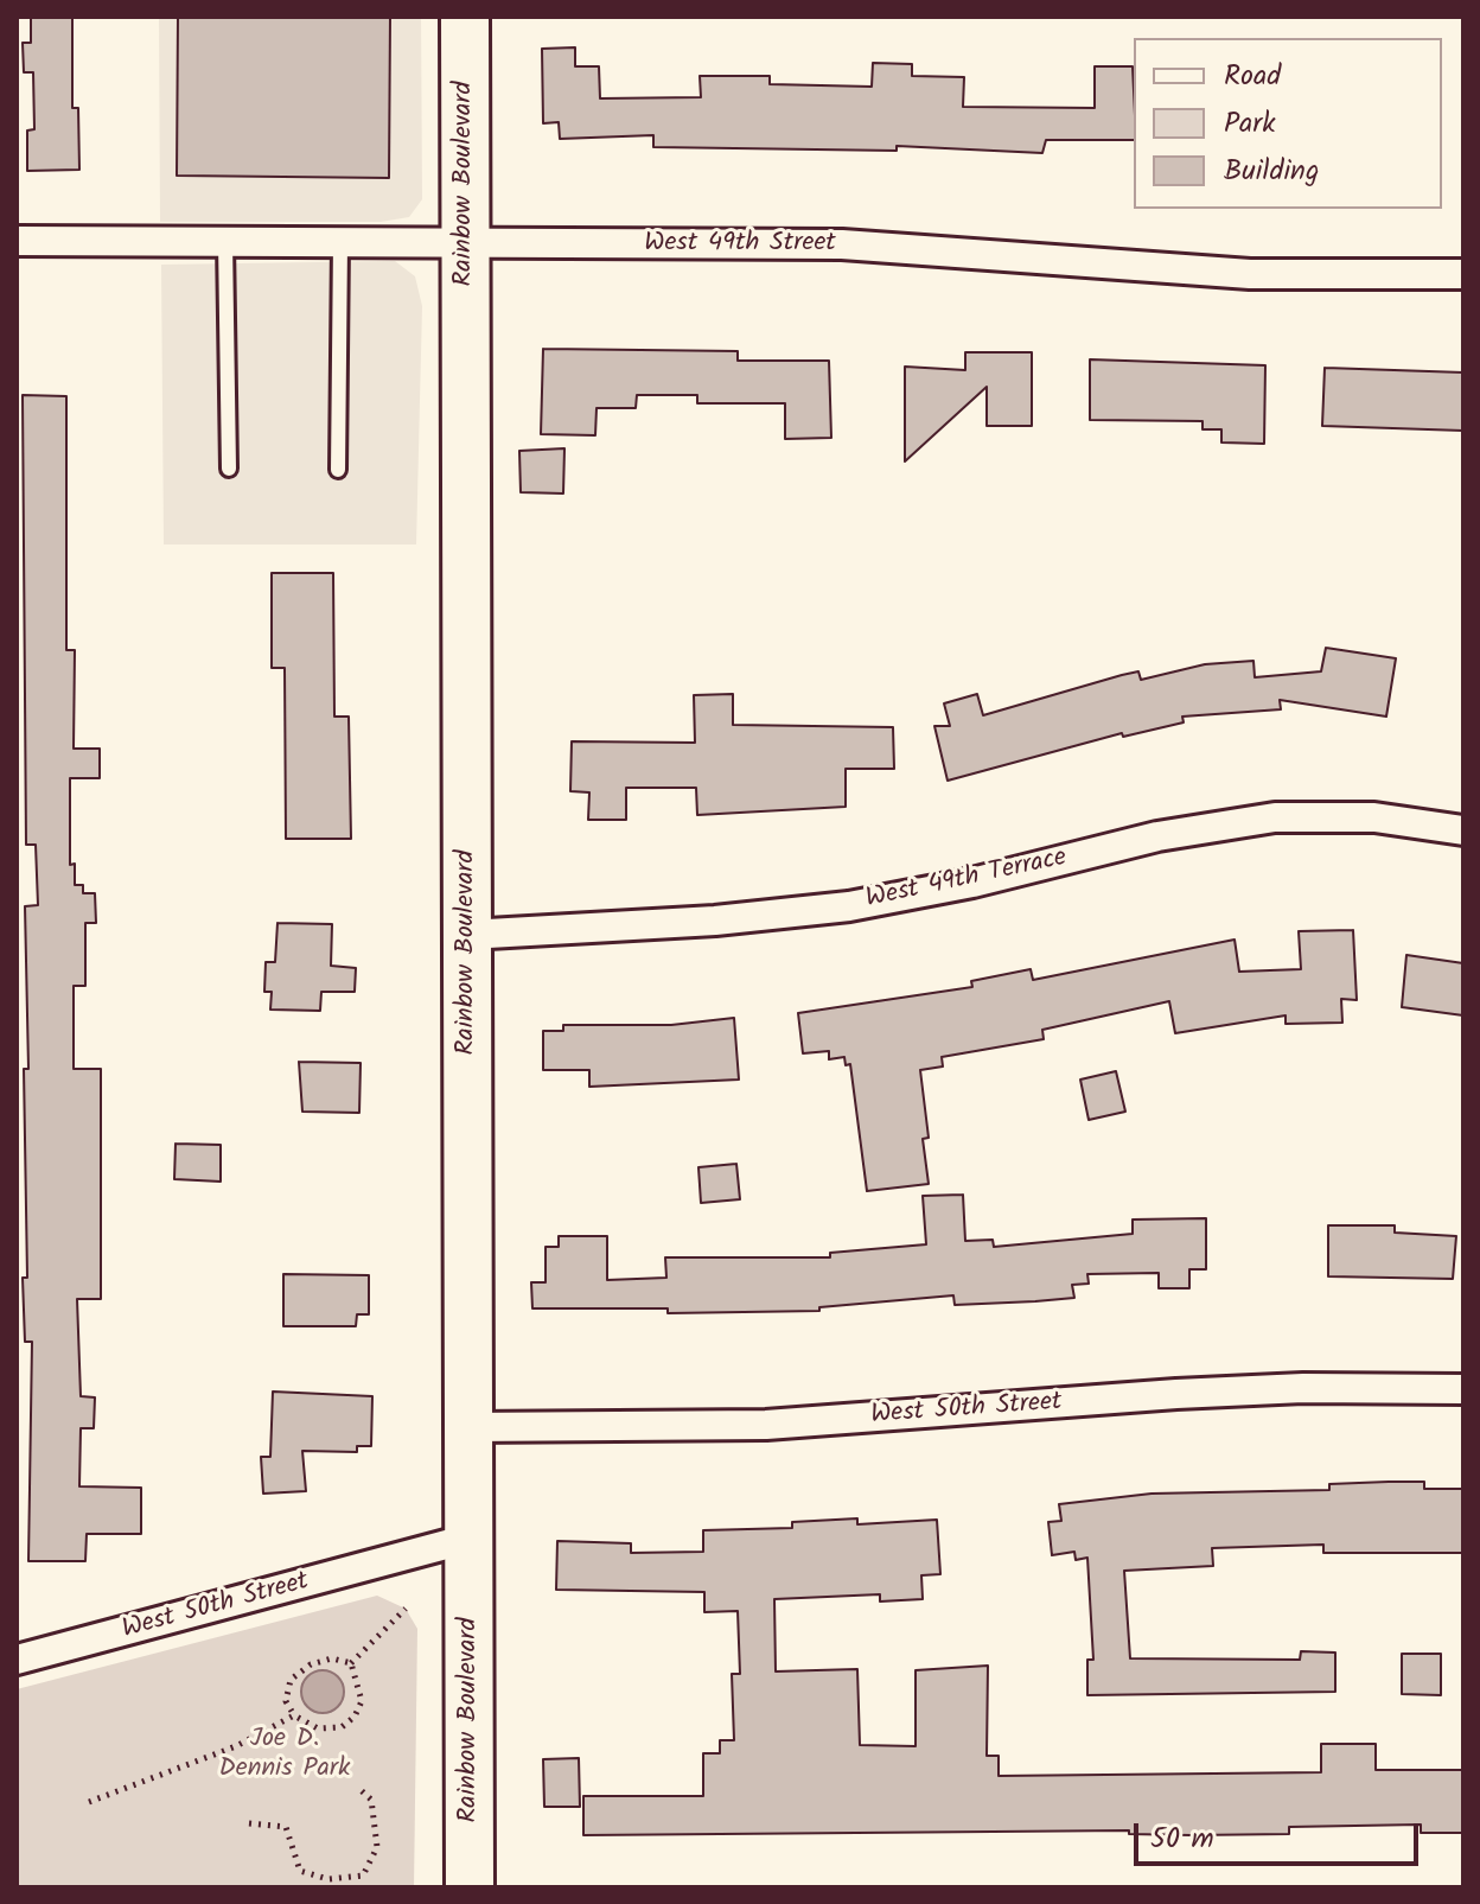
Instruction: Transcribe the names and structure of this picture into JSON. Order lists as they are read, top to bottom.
{
  "streets": {
    "main road": ["Rainbow Boulevard"],
    "street": ["West 49th Street", "West 49th Terrace", "West 50th Street"]
  },
  "crossings": [
    ["Rainbow Boulevard", "West 49th Street"],
    ["Rainbow Boulevard", "West 49th Terrace"],
    ["Rainbow Boulevard", "West 50th Street"]
  ],
  "parks": ["Joe D. Dennis Park"],
  "legend": ["Road", "Park", "Building"],
  "scale_bar": "50 m"
}
